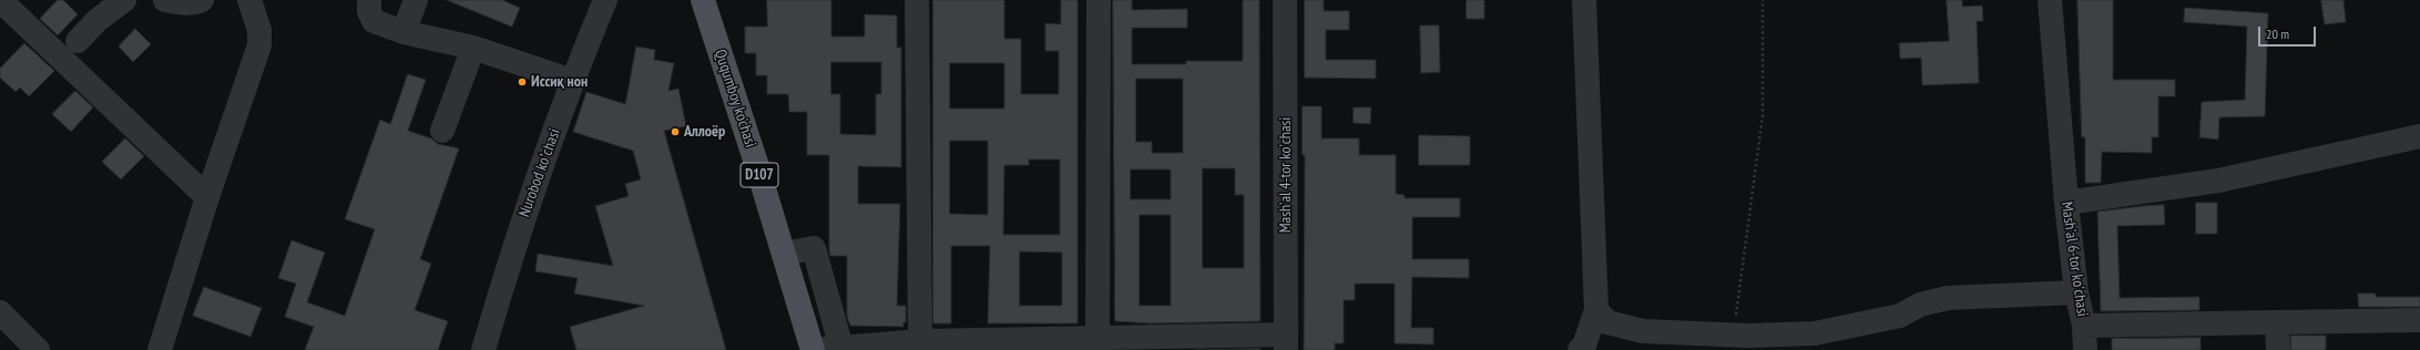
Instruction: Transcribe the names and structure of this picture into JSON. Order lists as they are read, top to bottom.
{
  "streets": {
    "main road": ["Ququmboy ko'chasi", "D107"],
    "street": ["Nurobod koʻchasi", "Mashʼal 4-tor koʼchasi", "Mashʼal 6-tor koʼchasi"]
  },
  "places": ["Иссиқ нон", "Аллоёр"],
  "scale_bar": "20 m"
}
